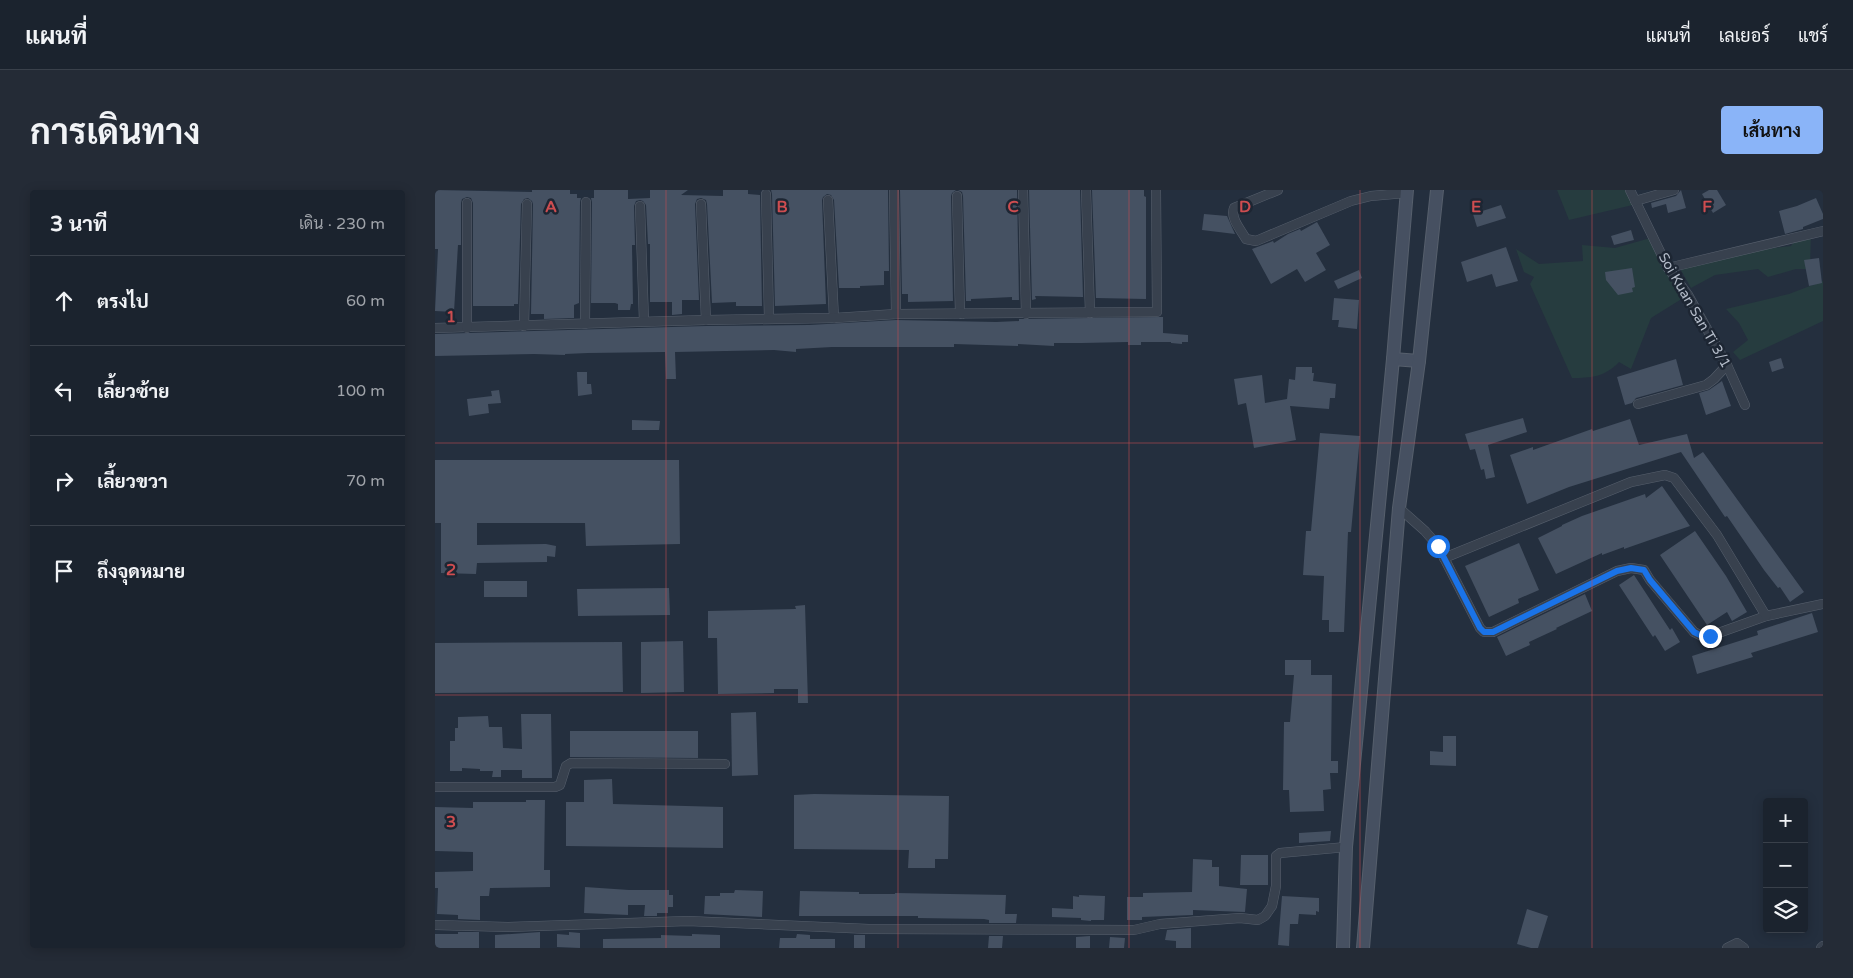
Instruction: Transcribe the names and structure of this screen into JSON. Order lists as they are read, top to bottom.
{
  "streets": {
    "street": ["Soi Kuan San Ti 3/1"]
  },
  "page": {
    "header": "แผนที่",
    "nav": ["แผนที่", "เลเยอร์", "แชร์"],
    "buttons": "เส้นทาง",
    "title": "การเดินทาง",
    "heading": ["3 นาที", "เดิน · 230 m"],
    "list": [
      ["ตรงไป", "60 m"],
      ["เลี้ยวซ้าย", "100 m"],
      ["เลี้ยวขวา", "70 m"],
      "ถึงจุดหมาย"
    ],
    "map_buttons": ["+", "−"]
  },
  "grid": {
    "columns": [
      "A",
      "B",
      "C",
      "D",
      "E",
      "F"
    ],
    "rows": ["1", "2", "3"]
  }
}
